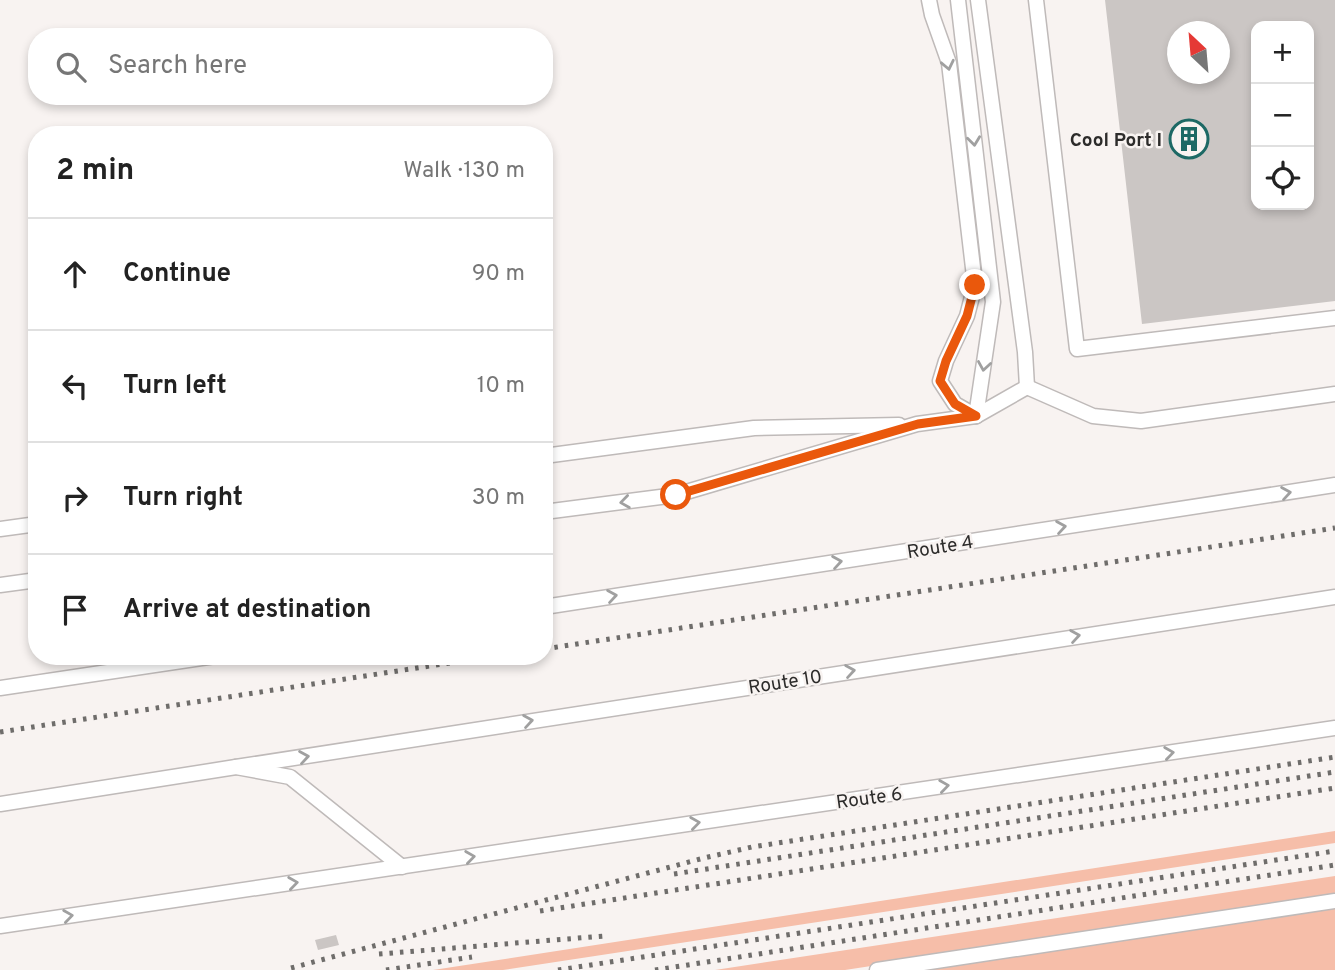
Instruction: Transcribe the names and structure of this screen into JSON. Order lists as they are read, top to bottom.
{
  "streets": {
    "lane": ["Route 4", "Route 10", "Route 6"]
  },
  "one_way": ["Route 10", "Route 6"],
  "places": {
    "building": ["Cool Port I"]
  },
  "north": "top left",
  "page": {
    "map_buttons": ["+", "−"],
    "search": "Search here",
    "heading": ["2 min", "Walk · 130 m"],
    "list": [
      ["Continue", "90 m"],
      ["Turn left", "10 m"],
      ["Turn right", "30 m"],
      "Arrive at destination"
    ]
  }
}
